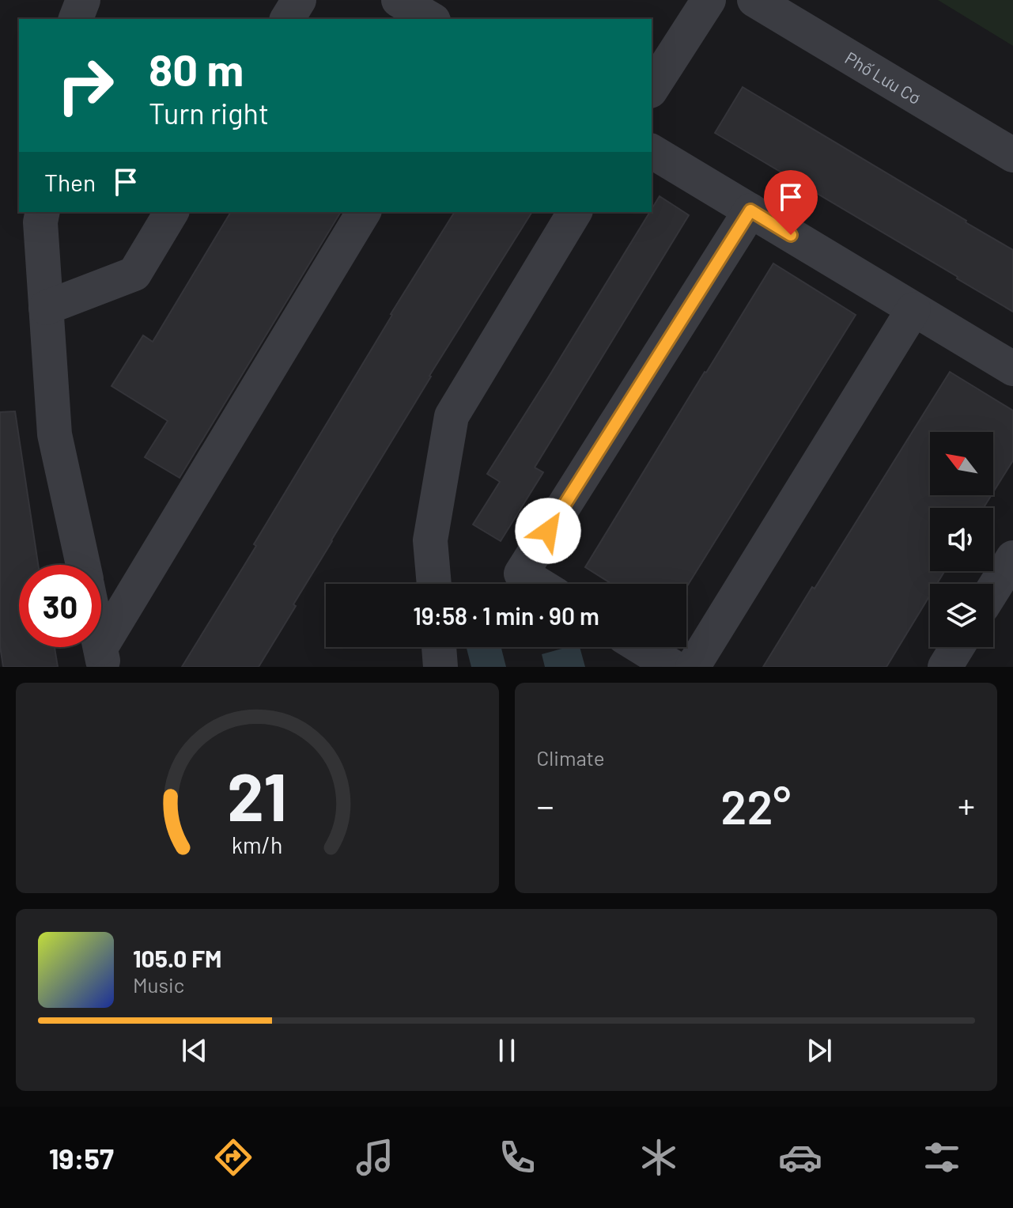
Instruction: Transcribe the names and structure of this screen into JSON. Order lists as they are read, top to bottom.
{
  "streets": {
    "street": ["Phố Lưu Cơ"]
  },
  "north": "top left",
  "page": {
    "turn": ["80 m", "Turn right"],
    "then": "Then",
    "limit": "30",
    "trip": "19:58 · 1 min · 90 m",
    "tile": "Climate",
    "heat": ["−", "22°", "+"],
    "song": ["105.0 FM", "Music"],
    "tabs": "19:57",
    "gauge": ["21", "km/h"]
  }
}
